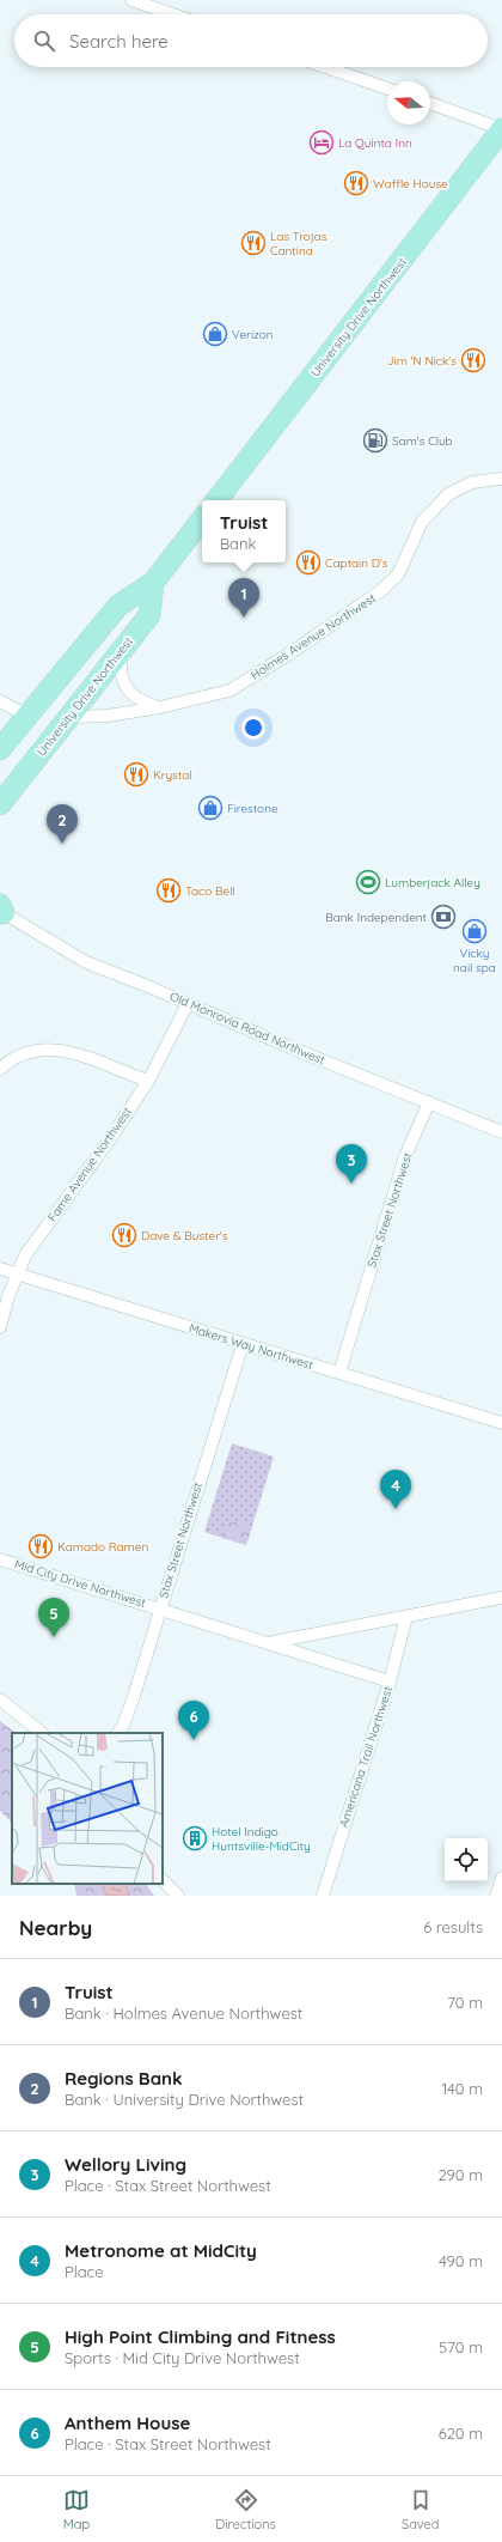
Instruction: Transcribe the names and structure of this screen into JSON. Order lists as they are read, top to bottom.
{
  "streets": {
    "highway": ["University Drive Northwest"],
    "street": [
      "Holmes Avenue Northwest",
      "Old Monrovia Road Northwest",
      "Fame Avenue Northwest",
      "Stax Street Northwest",
      "Makers Way Northwest",
      "Mid City Drive Northwest",
      "Americana Trail Northwest"
    ]
  },
  "crossings": [
    ["University Drive Northwest", "Holmes Avenue Northwest"],
    ["Old Monrovia Road Northwest", "Fame Avenue Northwest"],
    ["Old Monrovia Road Northwest", "Stax Street Northwest"],
    ["Fame Avenue Northwest", "Makers Way Northwest"],
    ["Stax Street Northwest", "Makers Way Northwest"],
    ["Stax Street Northwest", "Mid City Drive Northwest"],
    ["Mid City Drive Northwest", "Americana Trail Northwest"]
  ],
  "places": {
    "hotel": ["La Quinta Inn"],
    "restaurant": [
      "Waffle House",
      "Las Trojas Cantina",
      "Jim 'N Nick's",
      "Captain D's",
      "Krystal",
      "Taco Bell",
      "Dave & Buster's",
      "Kamado Ramen"
    ],
    "shop": ["Verizon", "Firestone", "Vicky nail spa"],
    "fuel station": ["Sam's Club"],
    "sports": ["Lumberjack Alley"],
    "bank": ["Bank Independent"],
    "building": ["Hotel Indigo Huntsville-MidCity"]
  },
  "north": "left",
  "page": {
    "search": "Search here",
    "popup": ["Truist", "Bank"],
    "pins": [
      "1",
      "2",
      "3",
      "4",
      "5",
      "6"
    ],
    "heading": ["Nearby", "6 results"],
    "list": [
      {
        "mark": "1",
        "name": "Truist",
        "note": "Bank · Holmes Avenue Northwest",
        "value": "70 m"
      },
      {
        "mark": "2",
        "name": "Regions Bank",
        "note": "Bank · University Drive Northwest",
        "value": "140 m"
      },
      {
        "mark": "3",
        "name": "Wellory Living",
        "note": "Place · Stax Street Northwest",
        "value": "290 m"
      },
      {
        "mark": "4",
        "name": "Metronome at MidCity",
        "note": "Place",
        "value": "490 m"
      },
      {
        "mark": "5",
        "name": "High Point Climbing and Fitness",
        "note": "Sports · Mid City Drive Northwest",
        "value": "570 m"
      },
      {
        "mark": "6",
        "name": "Anthem House",
        "note": "Place · Stax Street Northwest",
        "value": "620 m"
      }
    ],
    "nav": ["Map", "Directions", "Saved"]
  }
}
